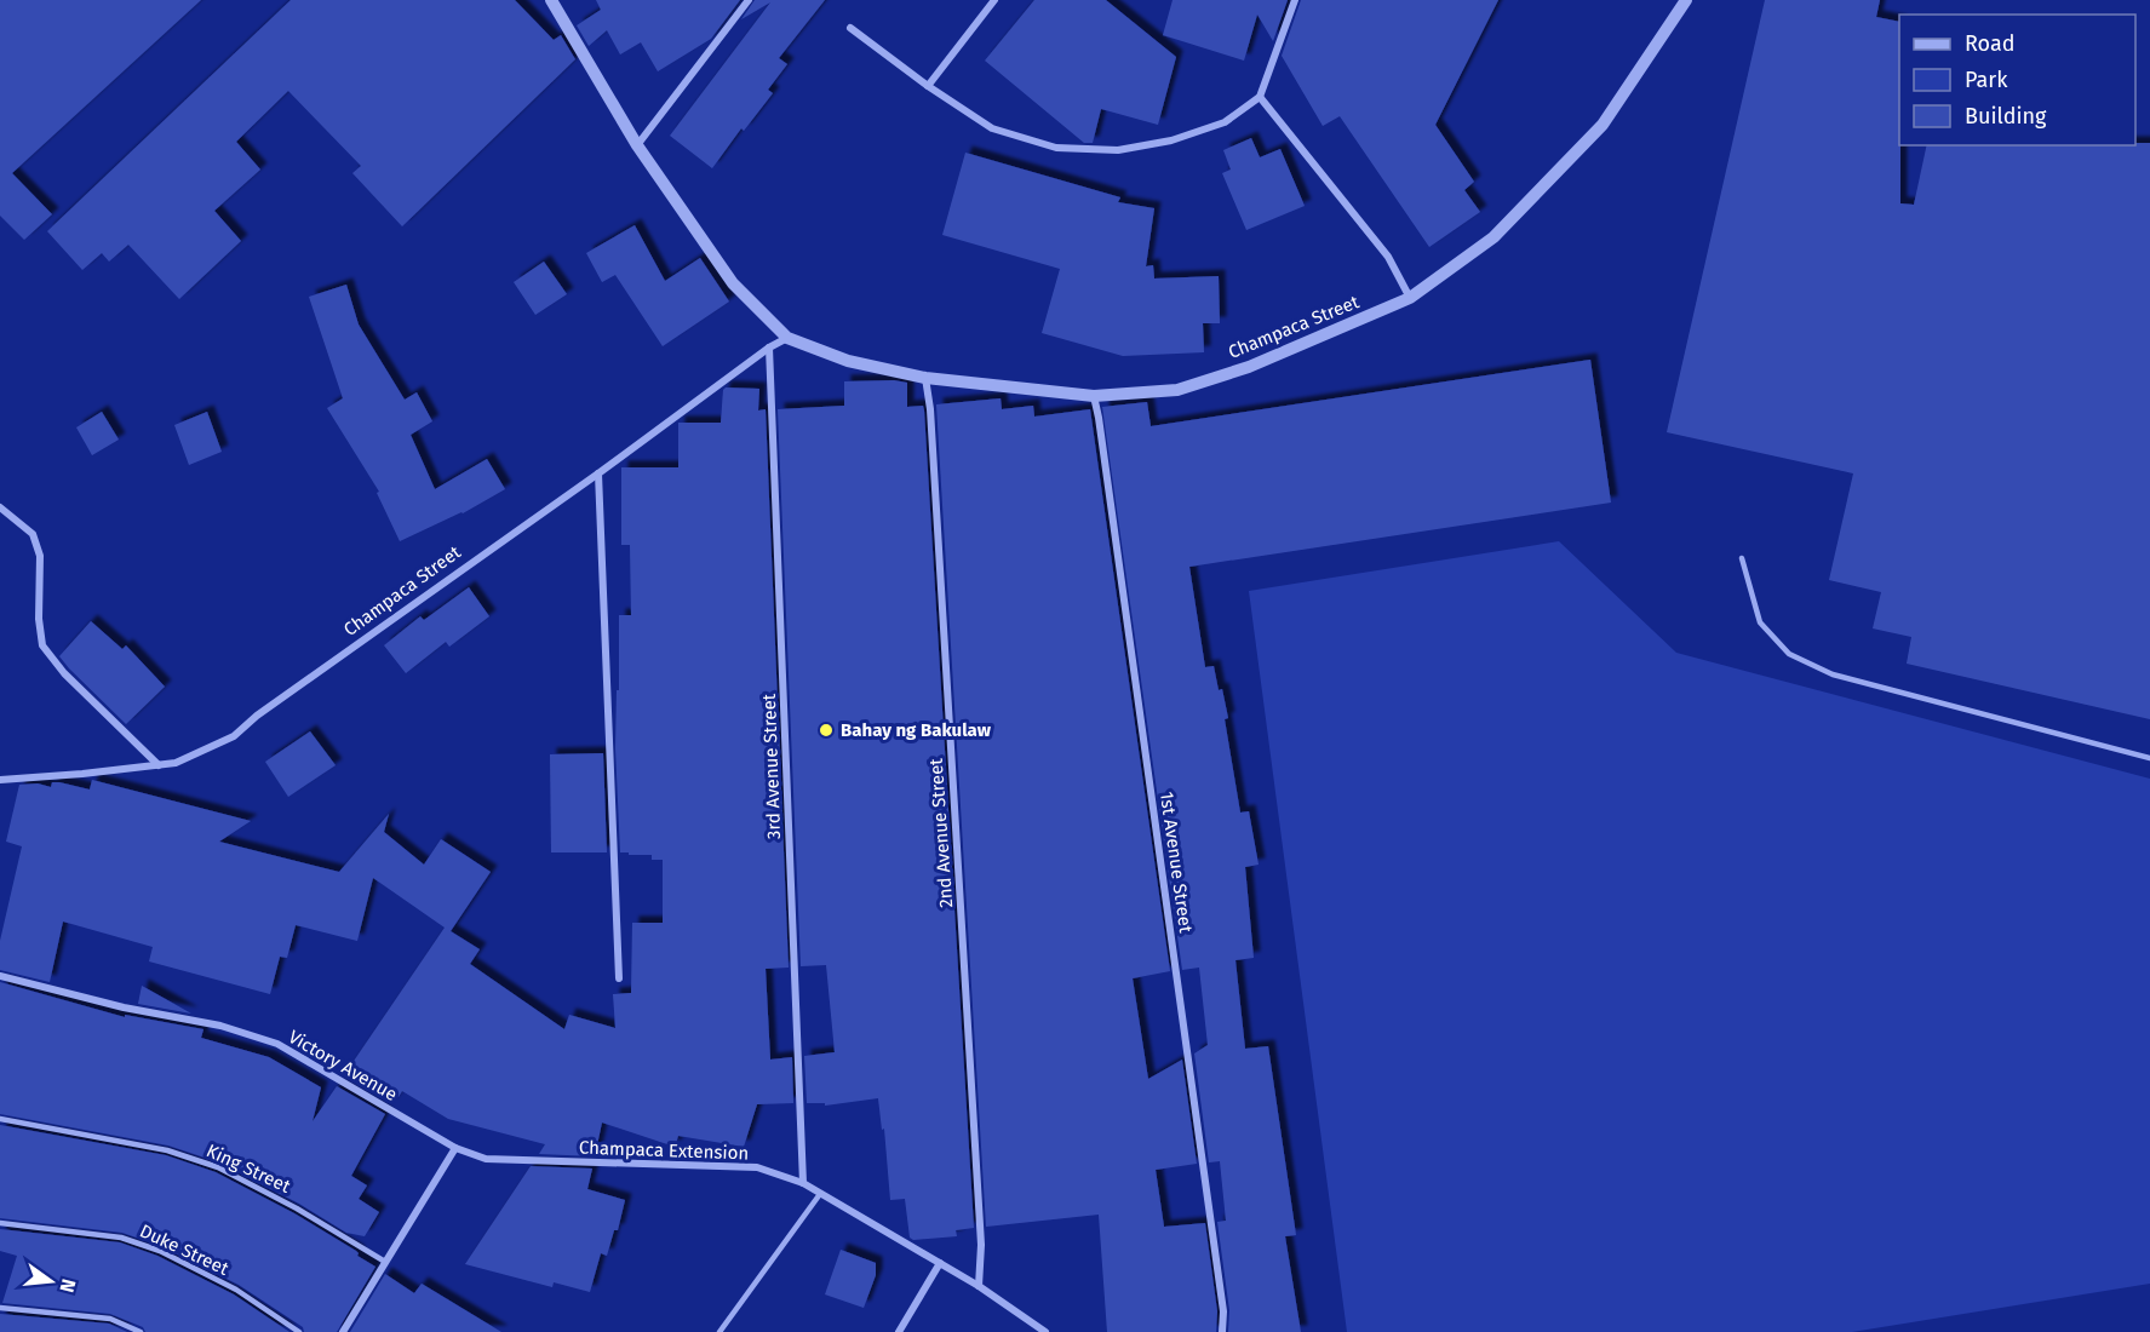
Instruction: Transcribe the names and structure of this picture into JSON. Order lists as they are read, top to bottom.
{
  "streets": {
    "street": [
      "Champaca Street",
      "3rd Avenue Street",
      "2nd Avenue Street",
      "1st Avenue Street",
      "Victory Avenue",
      "Champaca Extension"
    ],
    "lane": ["King Street", "Duke Street"]
  },
  "crossings": [
    ["Champaca Street", "3rd Avenue Street"],
    ["Champaca Street", "2nd Avenue Street"],
    ["Champaca Street", "1st Avenue Street"],
    ["3rd Avenue Street", "Champaca Extension"],
    ["2nd Avenue Street", "Champaca Extension"],
    ["Victory Avenue", "Champaca Extension"]
  ],
  "places": ["Bahay ng Bakulaw"],
  "legend": ["Road", "Park", "Building"],
  "north": "right"
}
